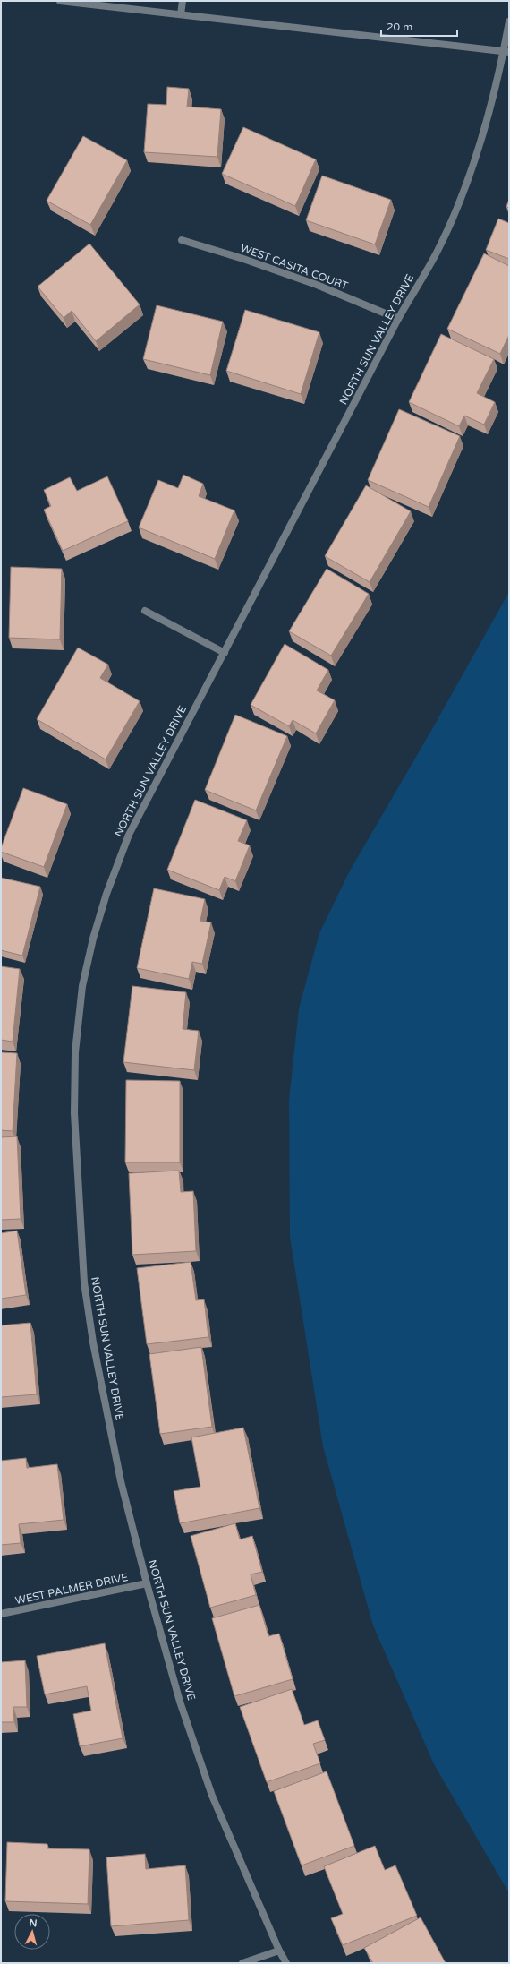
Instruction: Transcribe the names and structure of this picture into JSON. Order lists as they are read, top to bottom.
{
  "streets": {
    "street": ["WEST CASITA COURT", "NORTH SUN VALLEY DRIVE", "WEST PALMER DRIVE"]
  },
  "crossings": [
    ["WEST CASITA COURT", "NORTH SUN VALLEY DRIVE"],
    ["NORTH SUN VALLEY DRIVE", "WEST PALMER DRIVE"]
  ],
  "scale_bar": "20 m",
  "north": "top"
}
